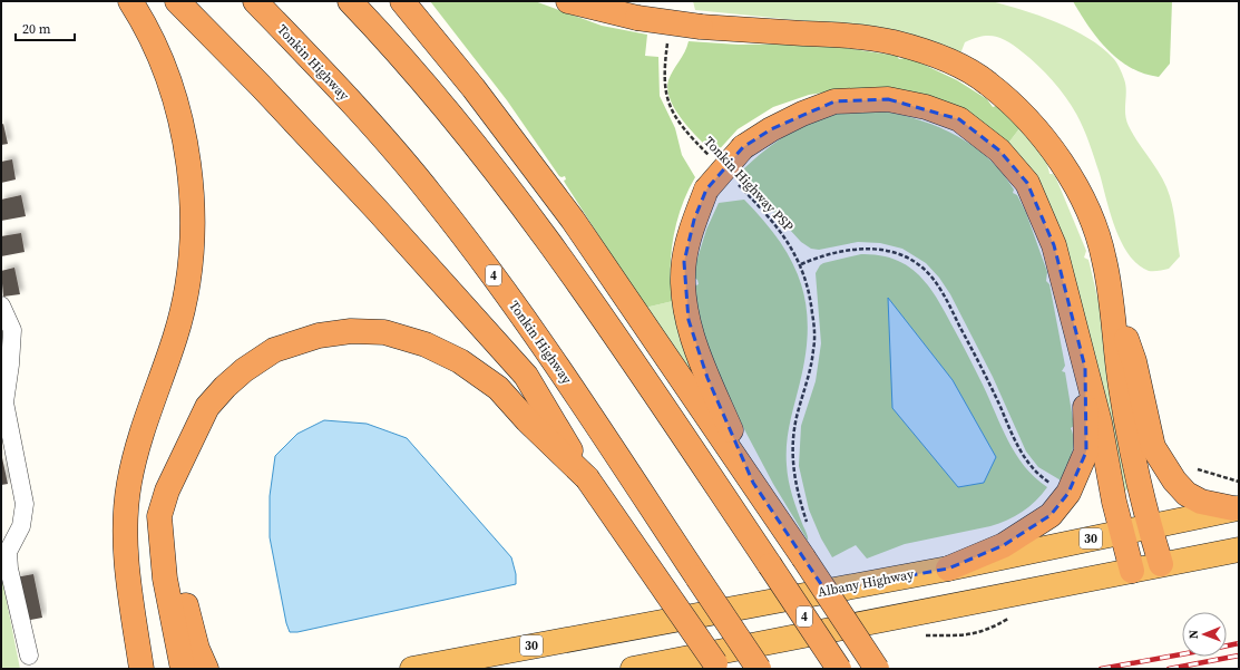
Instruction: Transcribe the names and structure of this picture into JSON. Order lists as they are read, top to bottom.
{
  "streets": {
    "highway": [
      "Tonkin Highway",
      "4",
      "30",
      "Albany Highway"
    ],
    "path": ["Tonkin Highway PSP"]
  },
  "scale_bar": "20 m",
  "north": "left"
}
